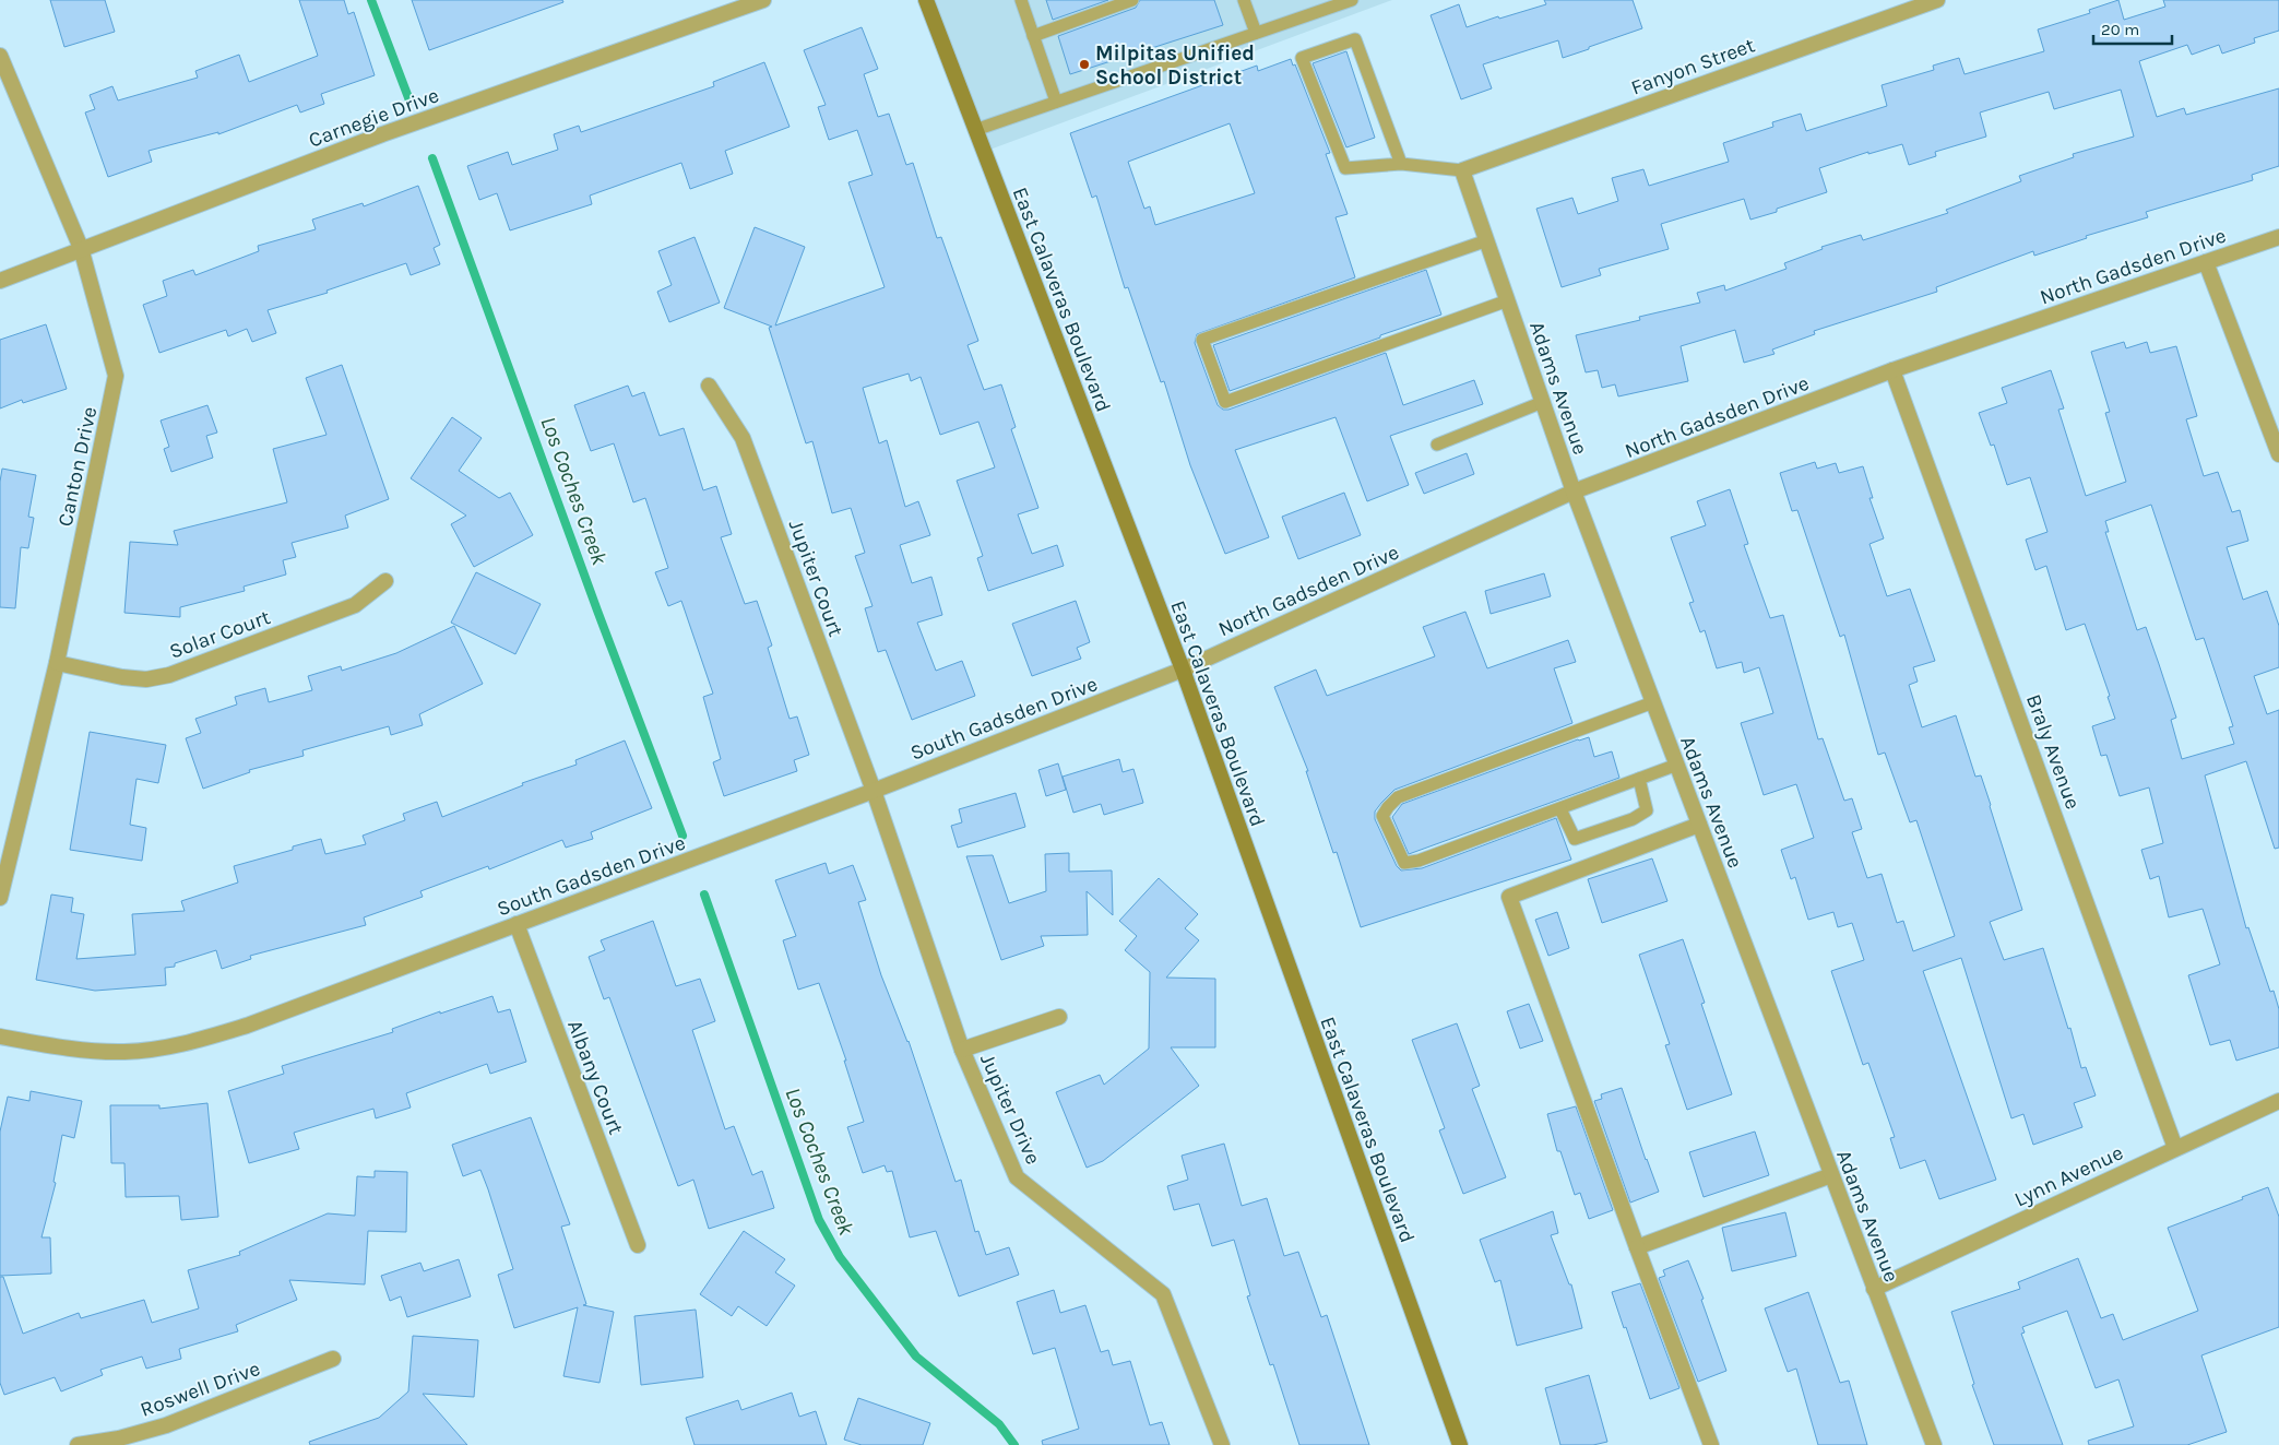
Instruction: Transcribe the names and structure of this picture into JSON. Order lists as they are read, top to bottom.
{
  "streets": {
    "main road": ["East Calaveras Boulevard"],
    "street": [
      "Fanyon Street",
      "Carnegie Drive",
      "North Gadsden Drive",
      "Adams Avenue",
      "Canton Drive",
      "Jupiter Court",
      "Solar Court",
      "South Gadsden Drive",
      "Braly Avenue",
      "Albany Court",
      "Jupiter Drive",
      "Lynn Avenue",
      "Roswell Drive"
    ]
  },
  "crossings": [
    ["Fanyon Street", "Adams Avenue"],
    ["Carnegie Drive", "Canton Drive"],
    ["North Gadsden Drive", "East Calaveras Boulevard"],
    ["North Gadsden Drive", "Adams Avenue"],
    ["North Gadsden Drive", "South Gadsden Drive"],
    ["North Gadsden Drive", "Braly Avenue"],
    ["East Calaveras Boulevard", "South Gadsden Drive"],
    ["Adams Avenue", "Lynn Avenue"],
    ["Canton Drive", "Solar Court"],
    ["Jupiter Court", "South Gadsden Drive"],
    ["Jupiter Court", "Jupiter Drive"],
    ["South Gadsden Drive", "Albany Court"],
    ["South Gadsden Drive", "Jupiter Drive"],
    ["Braly Avenue", "Lynn Avenue"]
  ],
  "water": ["Los Coches Creek"],
  "places": ["Milpitas Unified School District"],
  "scale_bar": "20 m"
}
